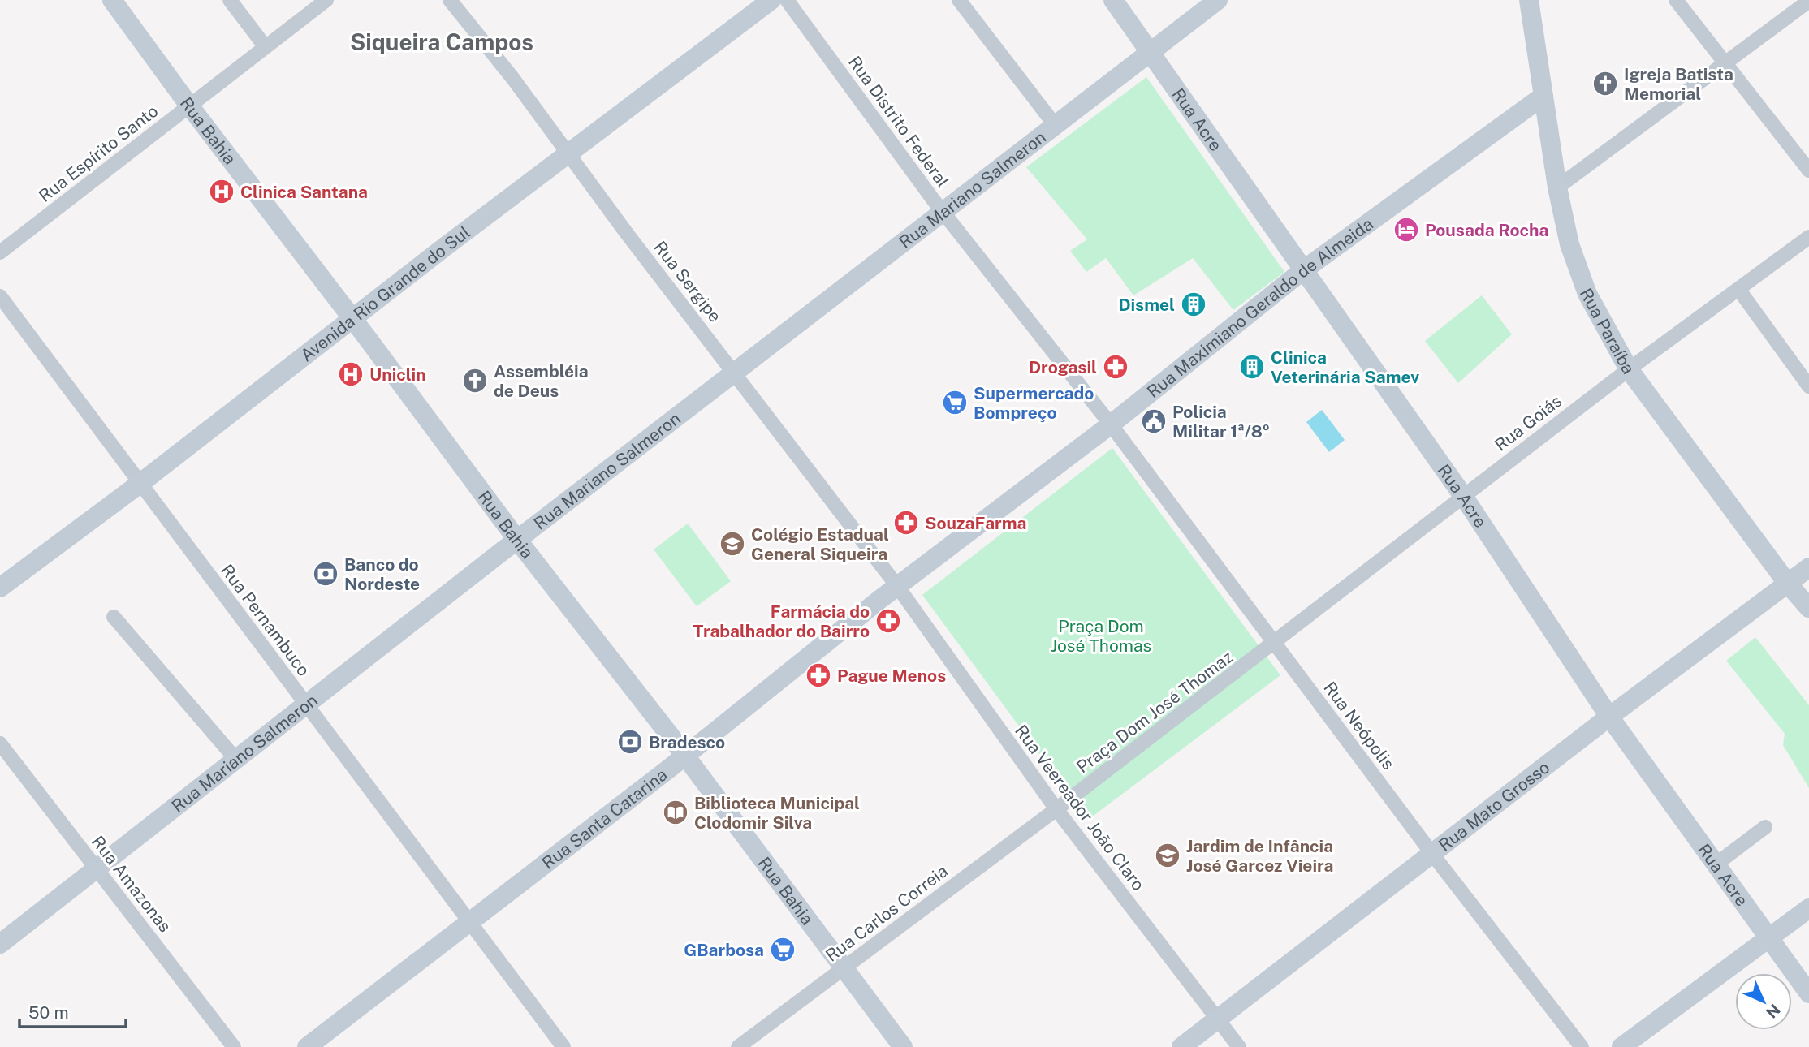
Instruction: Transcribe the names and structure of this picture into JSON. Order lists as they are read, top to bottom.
{
  "streets": {
    "main road": [
      "Rua Acre",
      "Rua Bahia",
      "Rua Mariano Salmeron",
      "Avenida Rio Grande do Sul",
      "Rua Maximiano Geraldo de Almeida",
      "Rua Paraíba",
      "Rua Mato Grosso",
      "Rua Santa Catarina"
    ],
    "street": [
      "Rua Distrito Federal",
      "Rua Espírito Santo",
      "Rua Sergipe",
      "Rua Goiás",
      "Rua Pernambuco",
      "Praça Dom José Thomaz",
      "Rua Neópolis",
      "Rua Veereador João Claro",
      "Rua Amazonas",
      "Rua Carlos Correia"
    ]
  },
  "crossings": [
    ["Rua Acre", "Rua Mariano Salmeron"],
    ["Rua Acre", "Rua Maximiano Geraldo de Almeida"],
    ["Rua Acre", "Rua Goiás"],
    ["Rua Acre", "Rua Mato Grosso"],
    ["Rua Distrito Federal", "Rua Mariano Salmeron"],
    ["Rua Distrito Federal", "Rua Maximiano Geraldo de Almeida"],
    ["Rua Distrito Federal", "Rua Neópolis"],
    ["Rua Bahia", "Rua Espírito Santo"],
    ["Rua Bahia", "Rua Mariano Salmeron"],
    ["Rua Bahia", "Avenida Rio Grande do Sul"],
    ["Rua Bahia", "Rua Santa Catarina"],
    ["Rua Bahia", "Rua Carlos Correia"],
    ["Rua Mariano Salmeron", "Rua Sergipe"],
    ["Rua Mariano Salmeron", "Rua Pernambuco"],
    ["Rua Mariano Salmeron", "Rua Amazonas"],
    ["Rua Sergipe", "Avenida Rio Grande do Sul"],
    ["Rua Sergipe", "Rua Maximiano Geraldo de Almeida"],
    ["Rua Sergipe", "Rua Veereador João Claro"],
    ["Rua Sergipe", "Rua Santa Catarina"],
    ["Avenida Rio Grande do Sul", "Rua Pernambuco"],
    ["Rua Maximiano Geraldo de Almeida", "Rua Paraíba"],
    ["Rua Maximiano Geraldo de Almeida", "Rua Neópolis"],
    ["Rua Maximiano Geraldo de Almeida", "Rua Veereador João Claro"],
    ["Rua Maximiano Geraldo de Almeida", "Rua Santa Catarina"],
    ["Rua Paraíba", "Rua Goiás"],
    ["Rua Paraíba", "Rua Mato Grosso"],
    ["Rua Goiás", "Praça Dom José Thomaz"],
    ["Rua Goiás", "Rua Neópolis"],
    ["Rua Pernambuco", "Rua Santa Catarina"],
    ["Praça Dom José Thomaz", "Rua Neópolis"],
    ["Praça Dom José Thomaz", "Rua Veereador João Claro"],
    ["Praça Dom José Thomaz", "Rua Carlos Correia"],
    ["Rua Neópolis", "Rua Mato Grosso"],
    ["Rua Mato Grosso", "Rua Veereador João Claro"],
    ["Rua Veereador João Claro", "Rua Santa Catarina"],
    ["Rua Veereador João Claro", "Rua Carlos Correia"]
  ],
  "districts": ["Siqueira Campos"],
  "parks": ["Praça Dom José Thomas"],
  "places": {
    "church": ["Igreja Batista Memorial", "Assembléia de Deus"],
    "hospital": ["Clinica Santana", "Uniclin"],
    "hotel": ["Pousada Rocha"],
    "building": ["Dismel", "Clinica Veterinária Samev"],
    "pharmacy": [
      "Drogasil",
      "SouzaFarma",
      "Farmácia do Trabalhador do Bairro",
      "Pague Menos"
    ],
    "supermarket": ["Supermercado Bompreço", "GBarbosa"],
    "public building": ["Policia Militar 1ª/8º"],
    "school or university": ["Colégio Estadual General Siqueira", "Jardim de Infância José Garcez Vieira"],
    "bank": ["Banco do Nordeste", "Bradesco"],
    "library": ["Biblioteca Municipal Clodomir Silva"]
  },
  "scale_bar": "50 m",
  "north": "bottom right"
}
